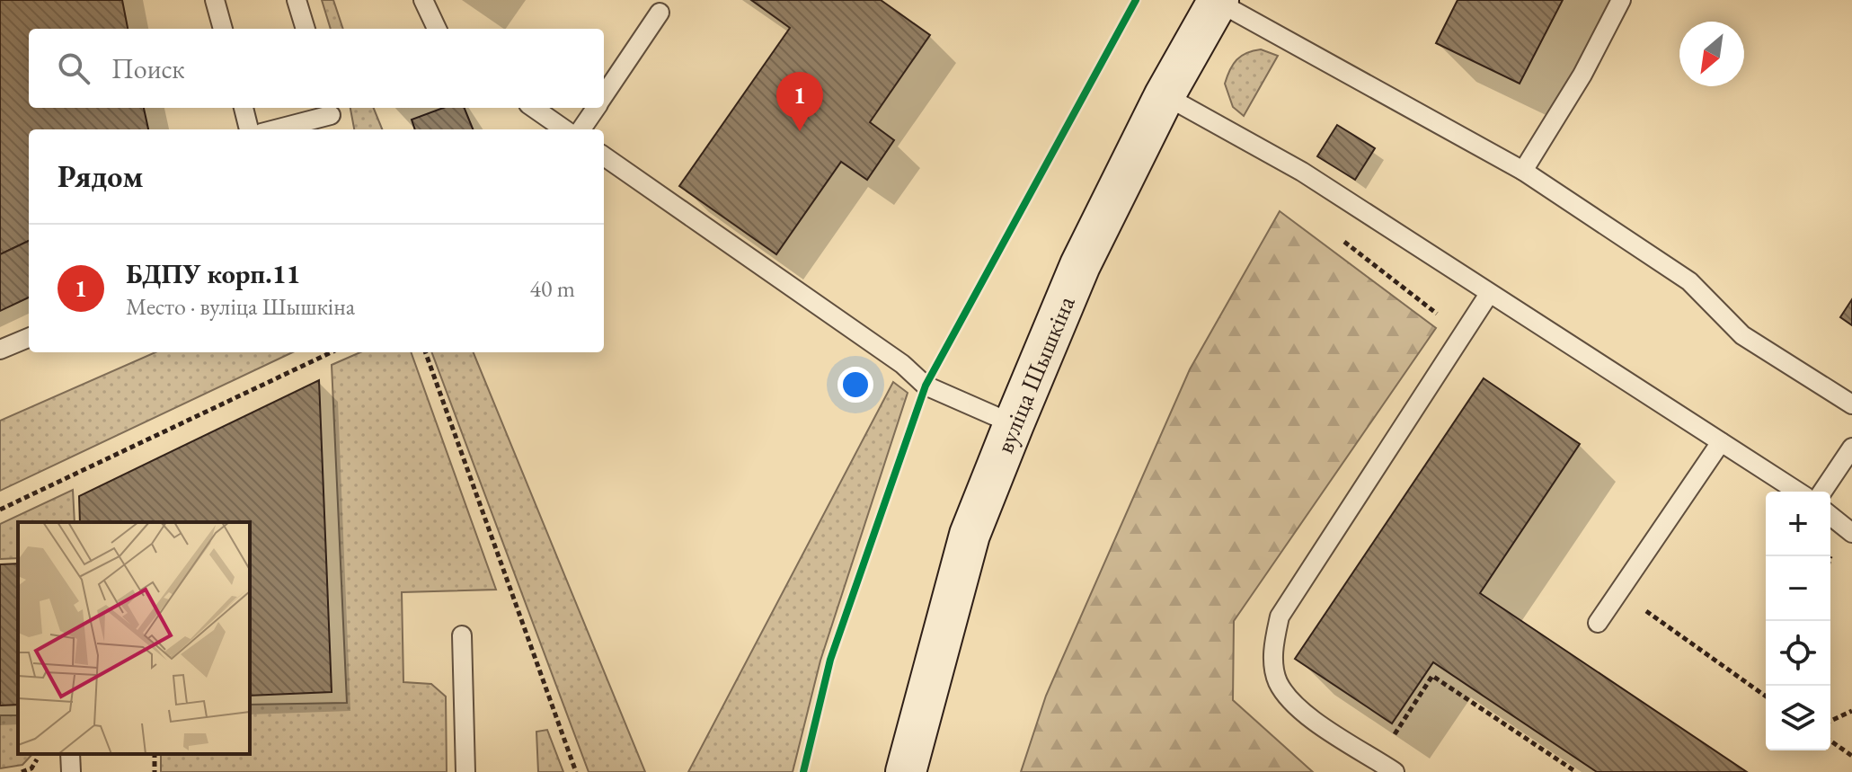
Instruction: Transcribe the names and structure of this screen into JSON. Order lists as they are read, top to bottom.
{
  "streets": {
    "main road": ["вуліца Шышкіна"]
  },
  "north": "bottom left",
  "page": {
    "search": "Поиск",
    "pins": "1",
    "heading": "Рядом",
    "list": [
      {
        "mark": "1",
        "name": "БДПУ корп.11",
        "note": "Место · вуліца Шышкіна",
        "value": "40 m"
      }
    ],
    "map_buttons": ["+", "−"]
  }
}
